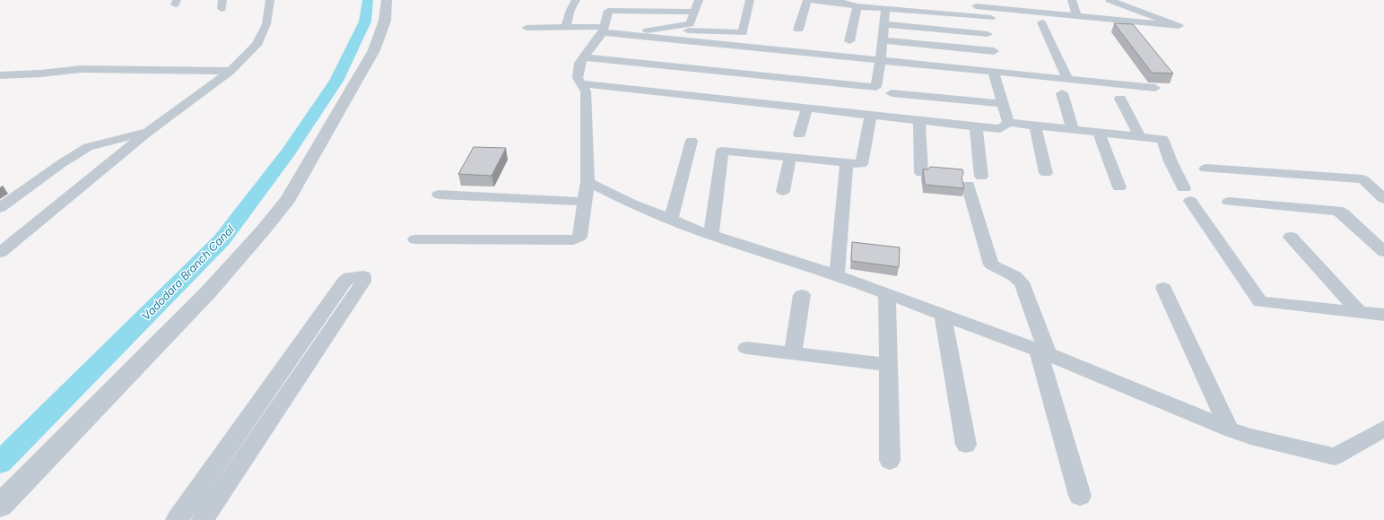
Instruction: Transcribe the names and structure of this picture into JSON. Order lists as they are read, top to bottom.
{
  "water": ["Vadodara Branch Canal"]
}
